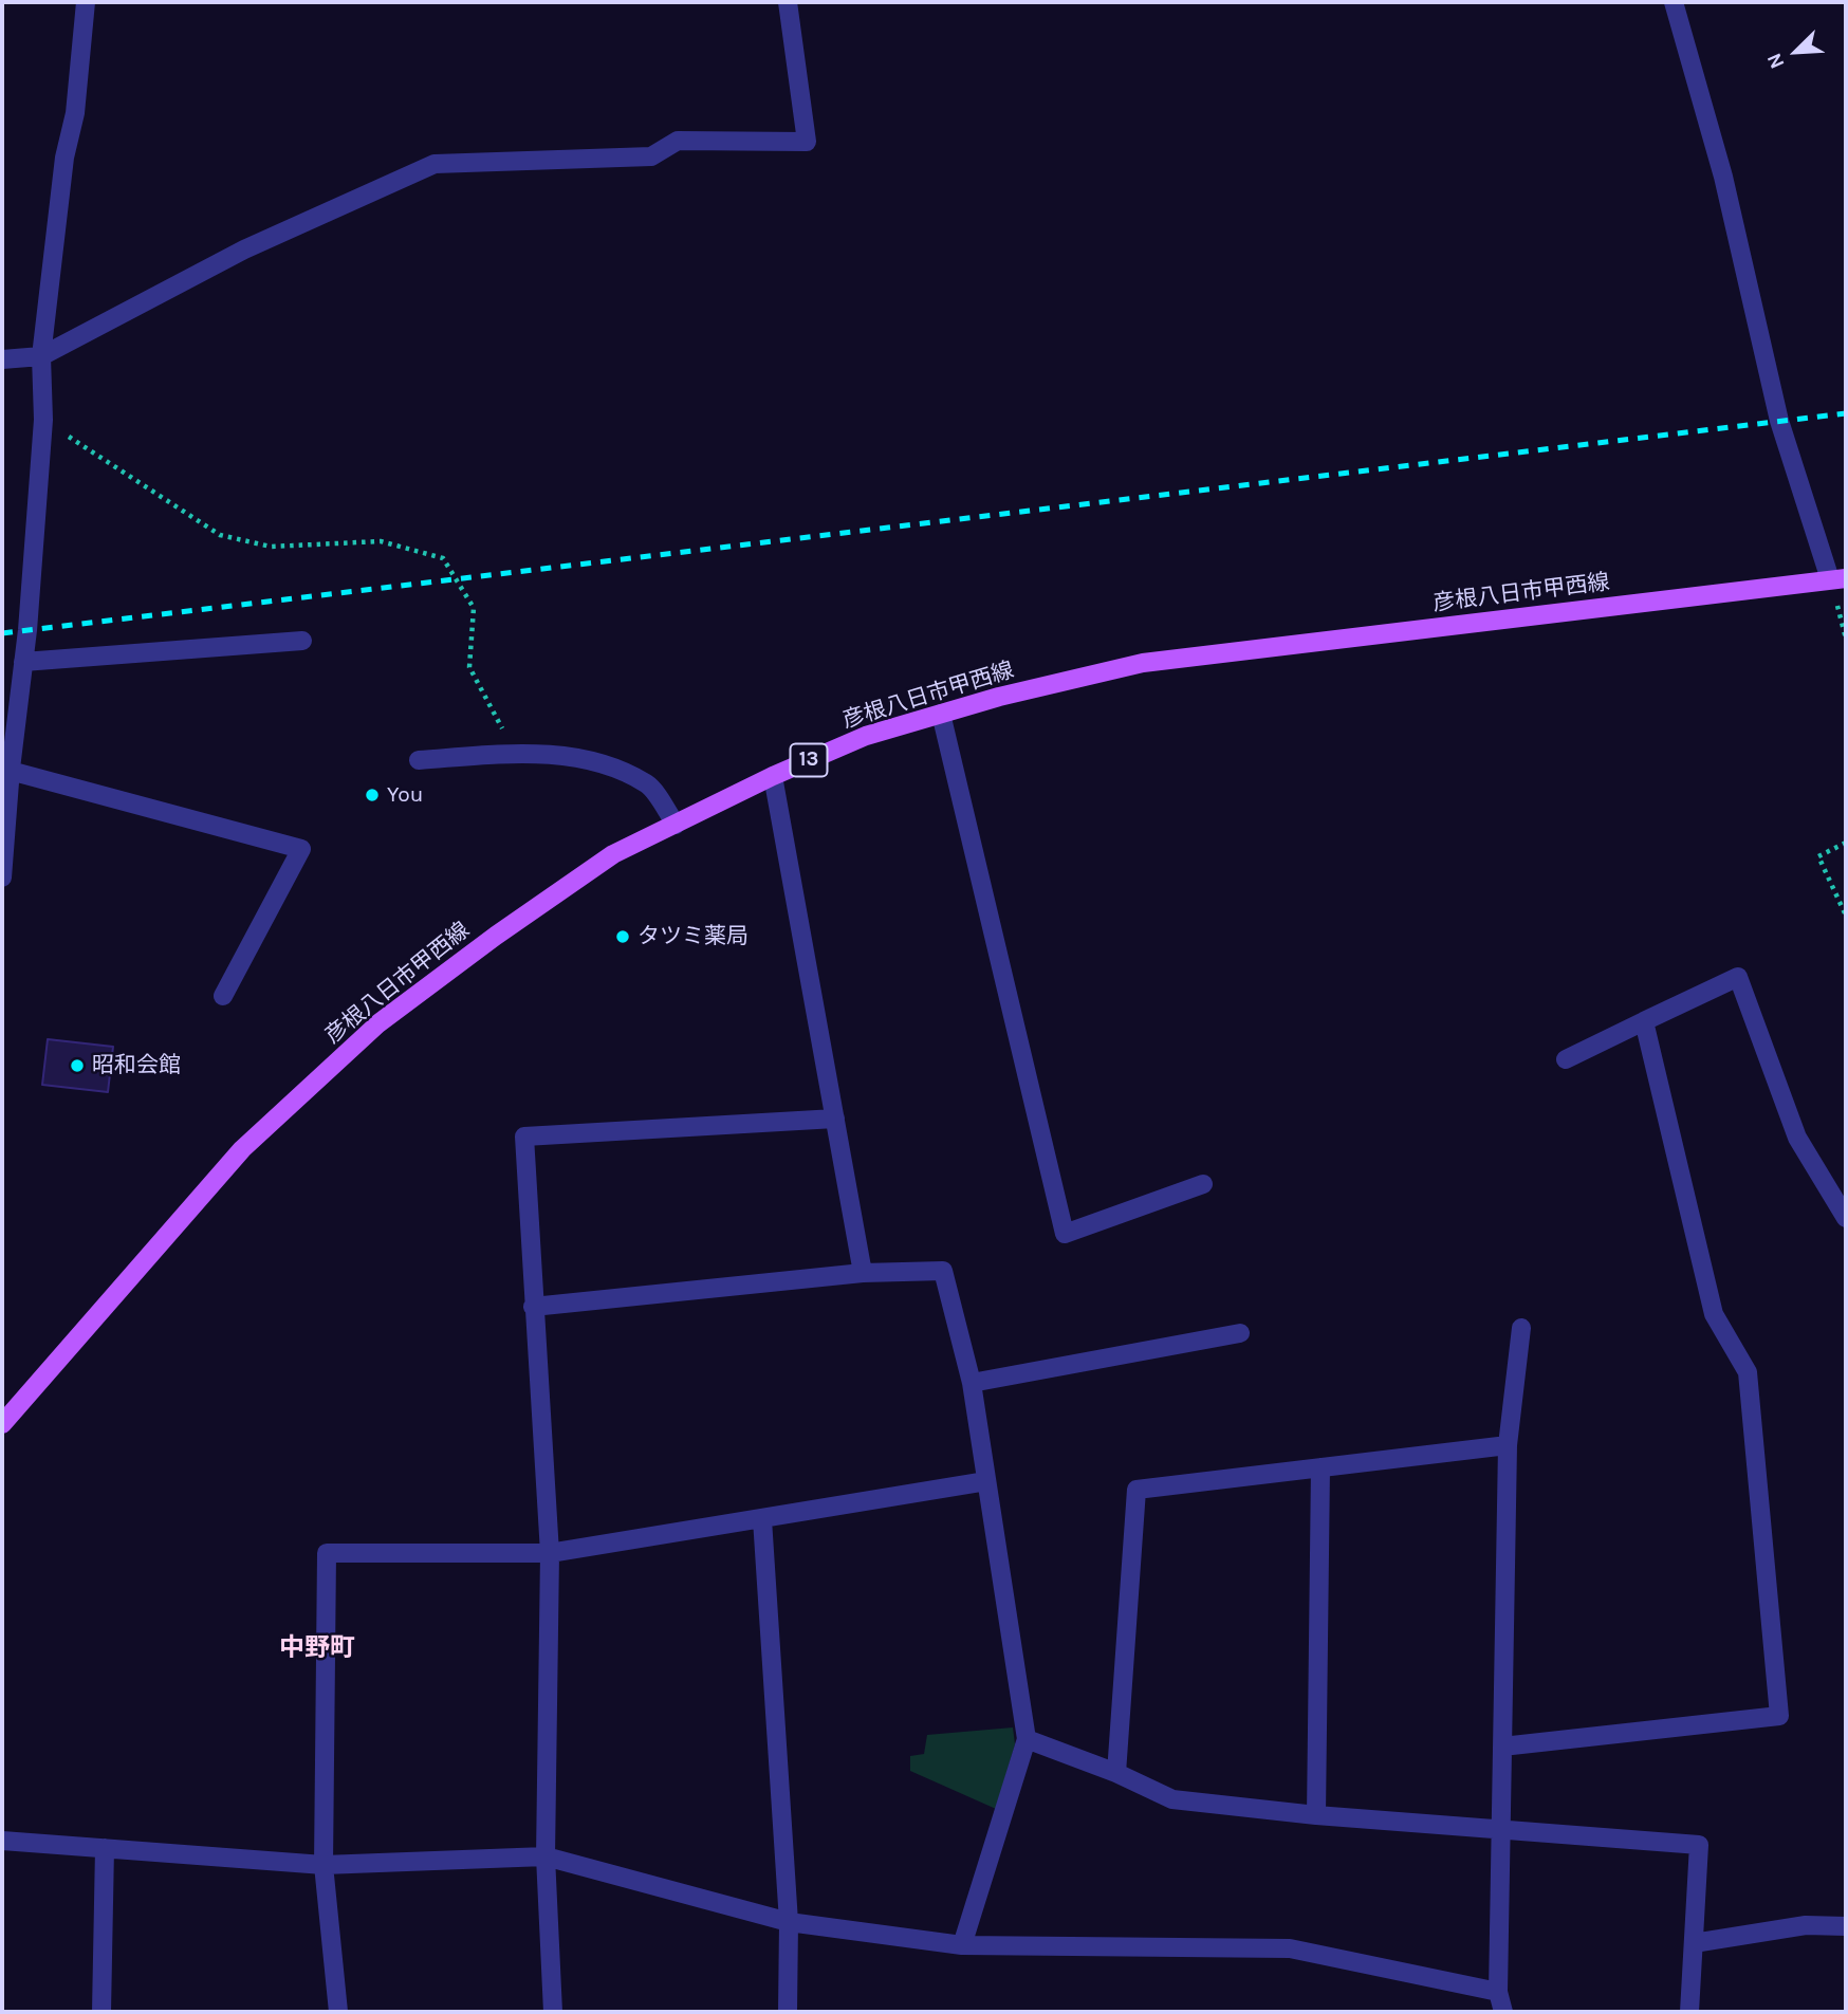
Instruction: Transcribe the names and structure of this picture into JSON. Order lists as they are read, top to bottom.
{
  "streets": {
    "main road": ["彦根八日市甲西線", "13"]
  },
  "districts": ["中野町"],
  "places": ["You", "タツミ薬局", "昭和会館"],
  "north": "bottom left"
}
